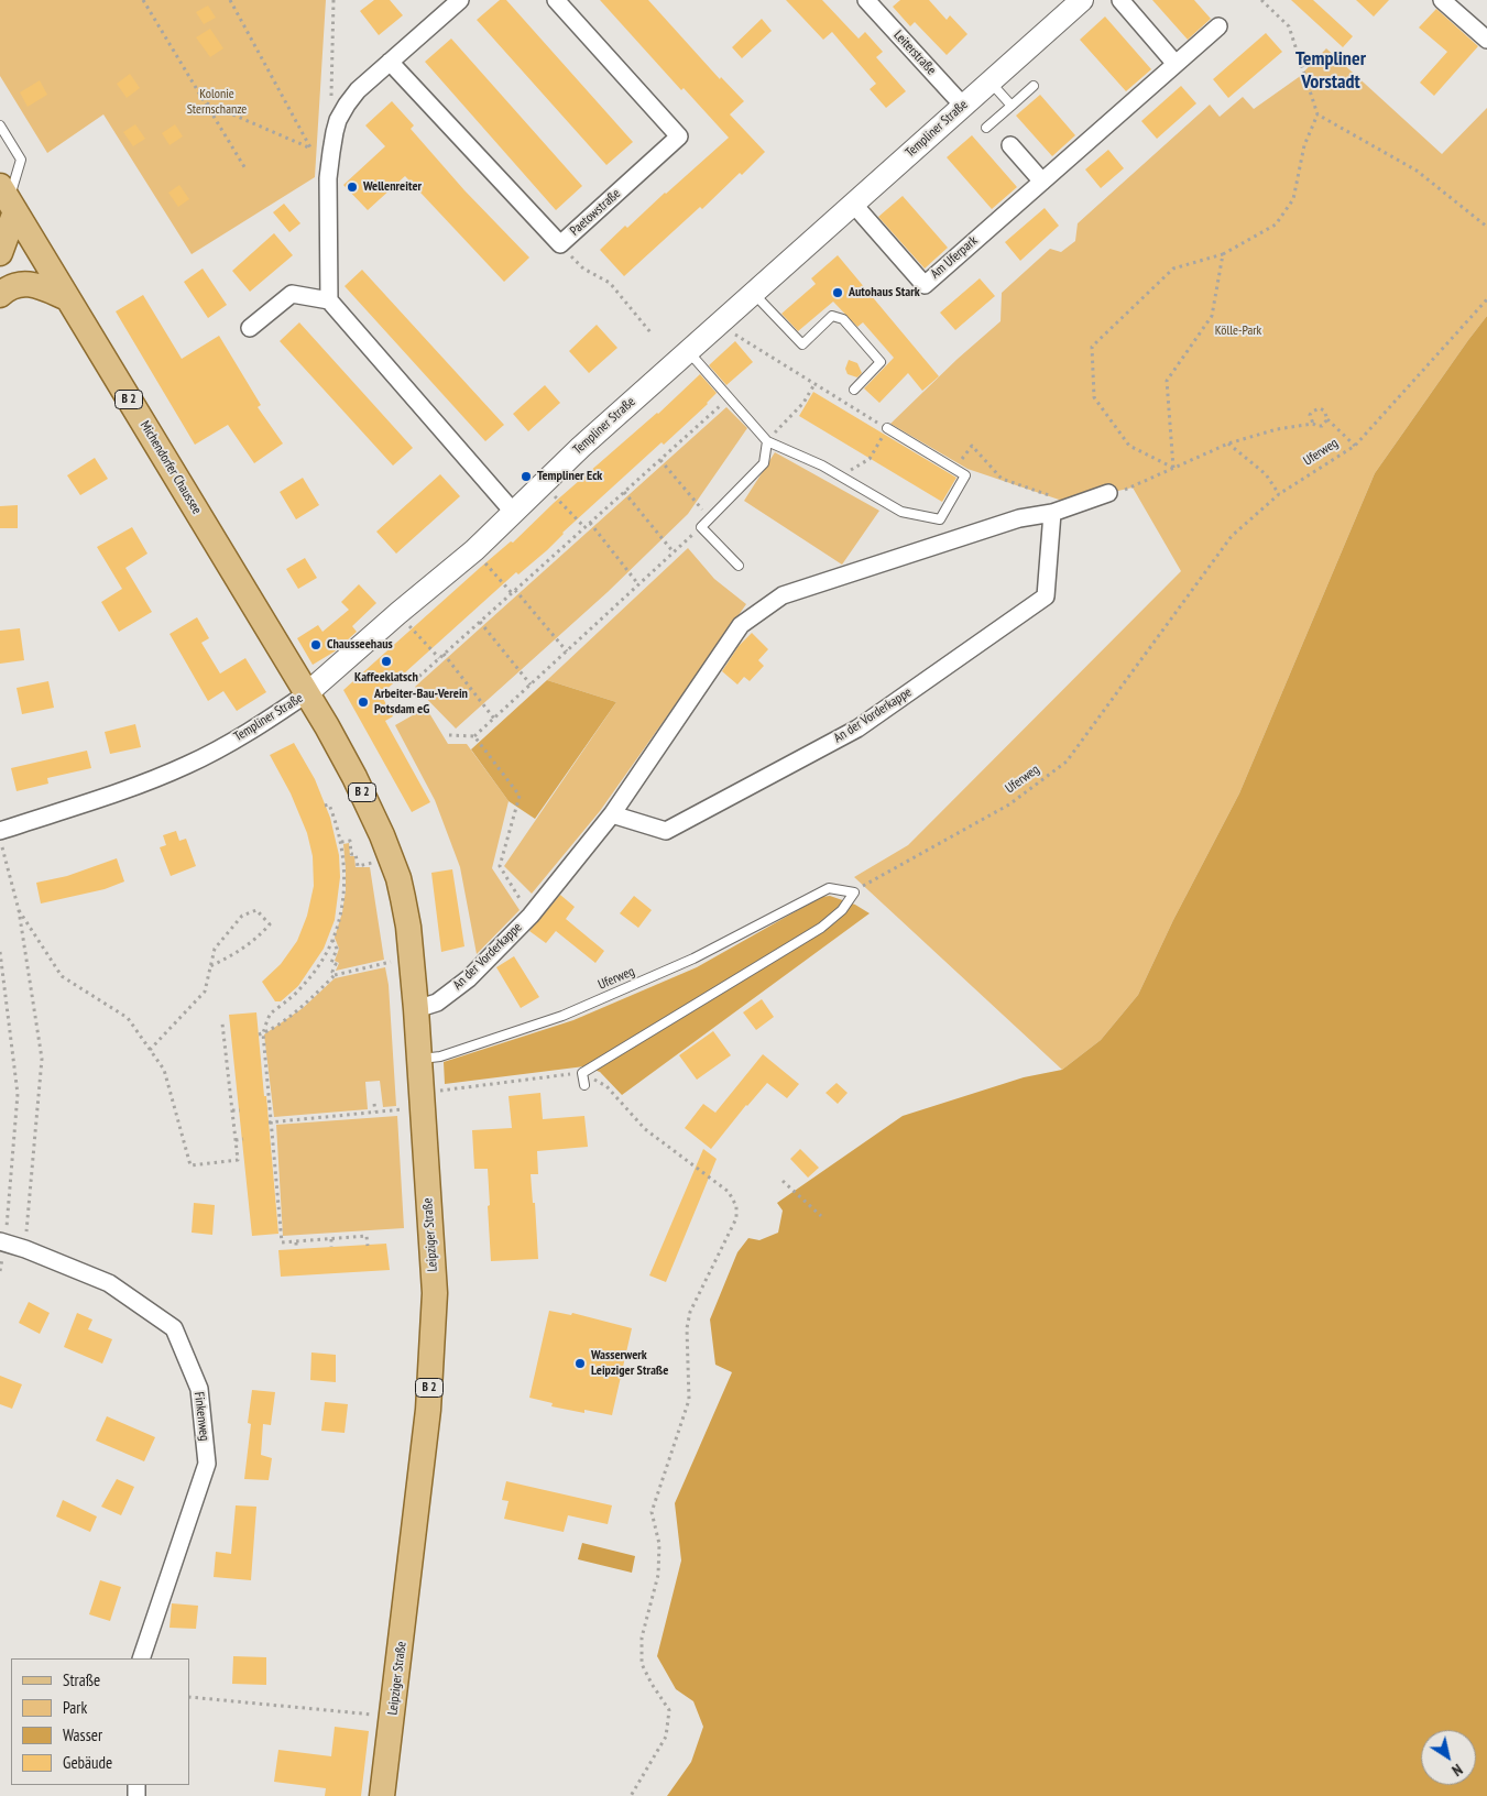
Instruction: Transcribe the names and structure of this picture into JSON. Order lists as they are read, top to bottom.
{
  "streets": {
    "main road": ["B 2", "Michendorfer Chaussee", "Leipziger Straße"],
    "street": [
      "Leiterstraße",
      "Templiner Straße",
      "Paetowstraße",
      "Am Uferpark",
      "An der Vorderkappe",
      "Finkenweg"
    ],
    "lane": ["Uferweg"]
  },
  "crossings": [
    ["Leiterstraße", "Templiner Straße"],
    ["Templiner Straße", "Am Uferpark"],
    ["Templiner Straße", "Michendorfer Chaussee"],
    ["Templiner Straße", "Leipziger Straße"],
    ["Uferweg", "Leipziger Straße"],
    ["Michendorfer Chaussee", "Leipziger Straße"],
    ["An der Vorderkappe", "Leipziger Straße"]
  ],
  "districts": ["Templiner Vorstadt"],
  "parks": ["Kolonie Sternschanze", "Kölle-Park"],
  "places": [
    "Wellenreiter",
    "Autohaus Stark",
    "Templiner Eck",
    "Chausseehaus",
    "Kaffeeklatsch",
    "Arbeiter-Bau-Verein Potsdam eG",
    "Wasserwerk Leipziger Straße"
  ],
  "legend": [
    "Straße",
    "Park",
    "Wasser",
    "Gebäude"
  ],
  "north": "bottom right"
}
